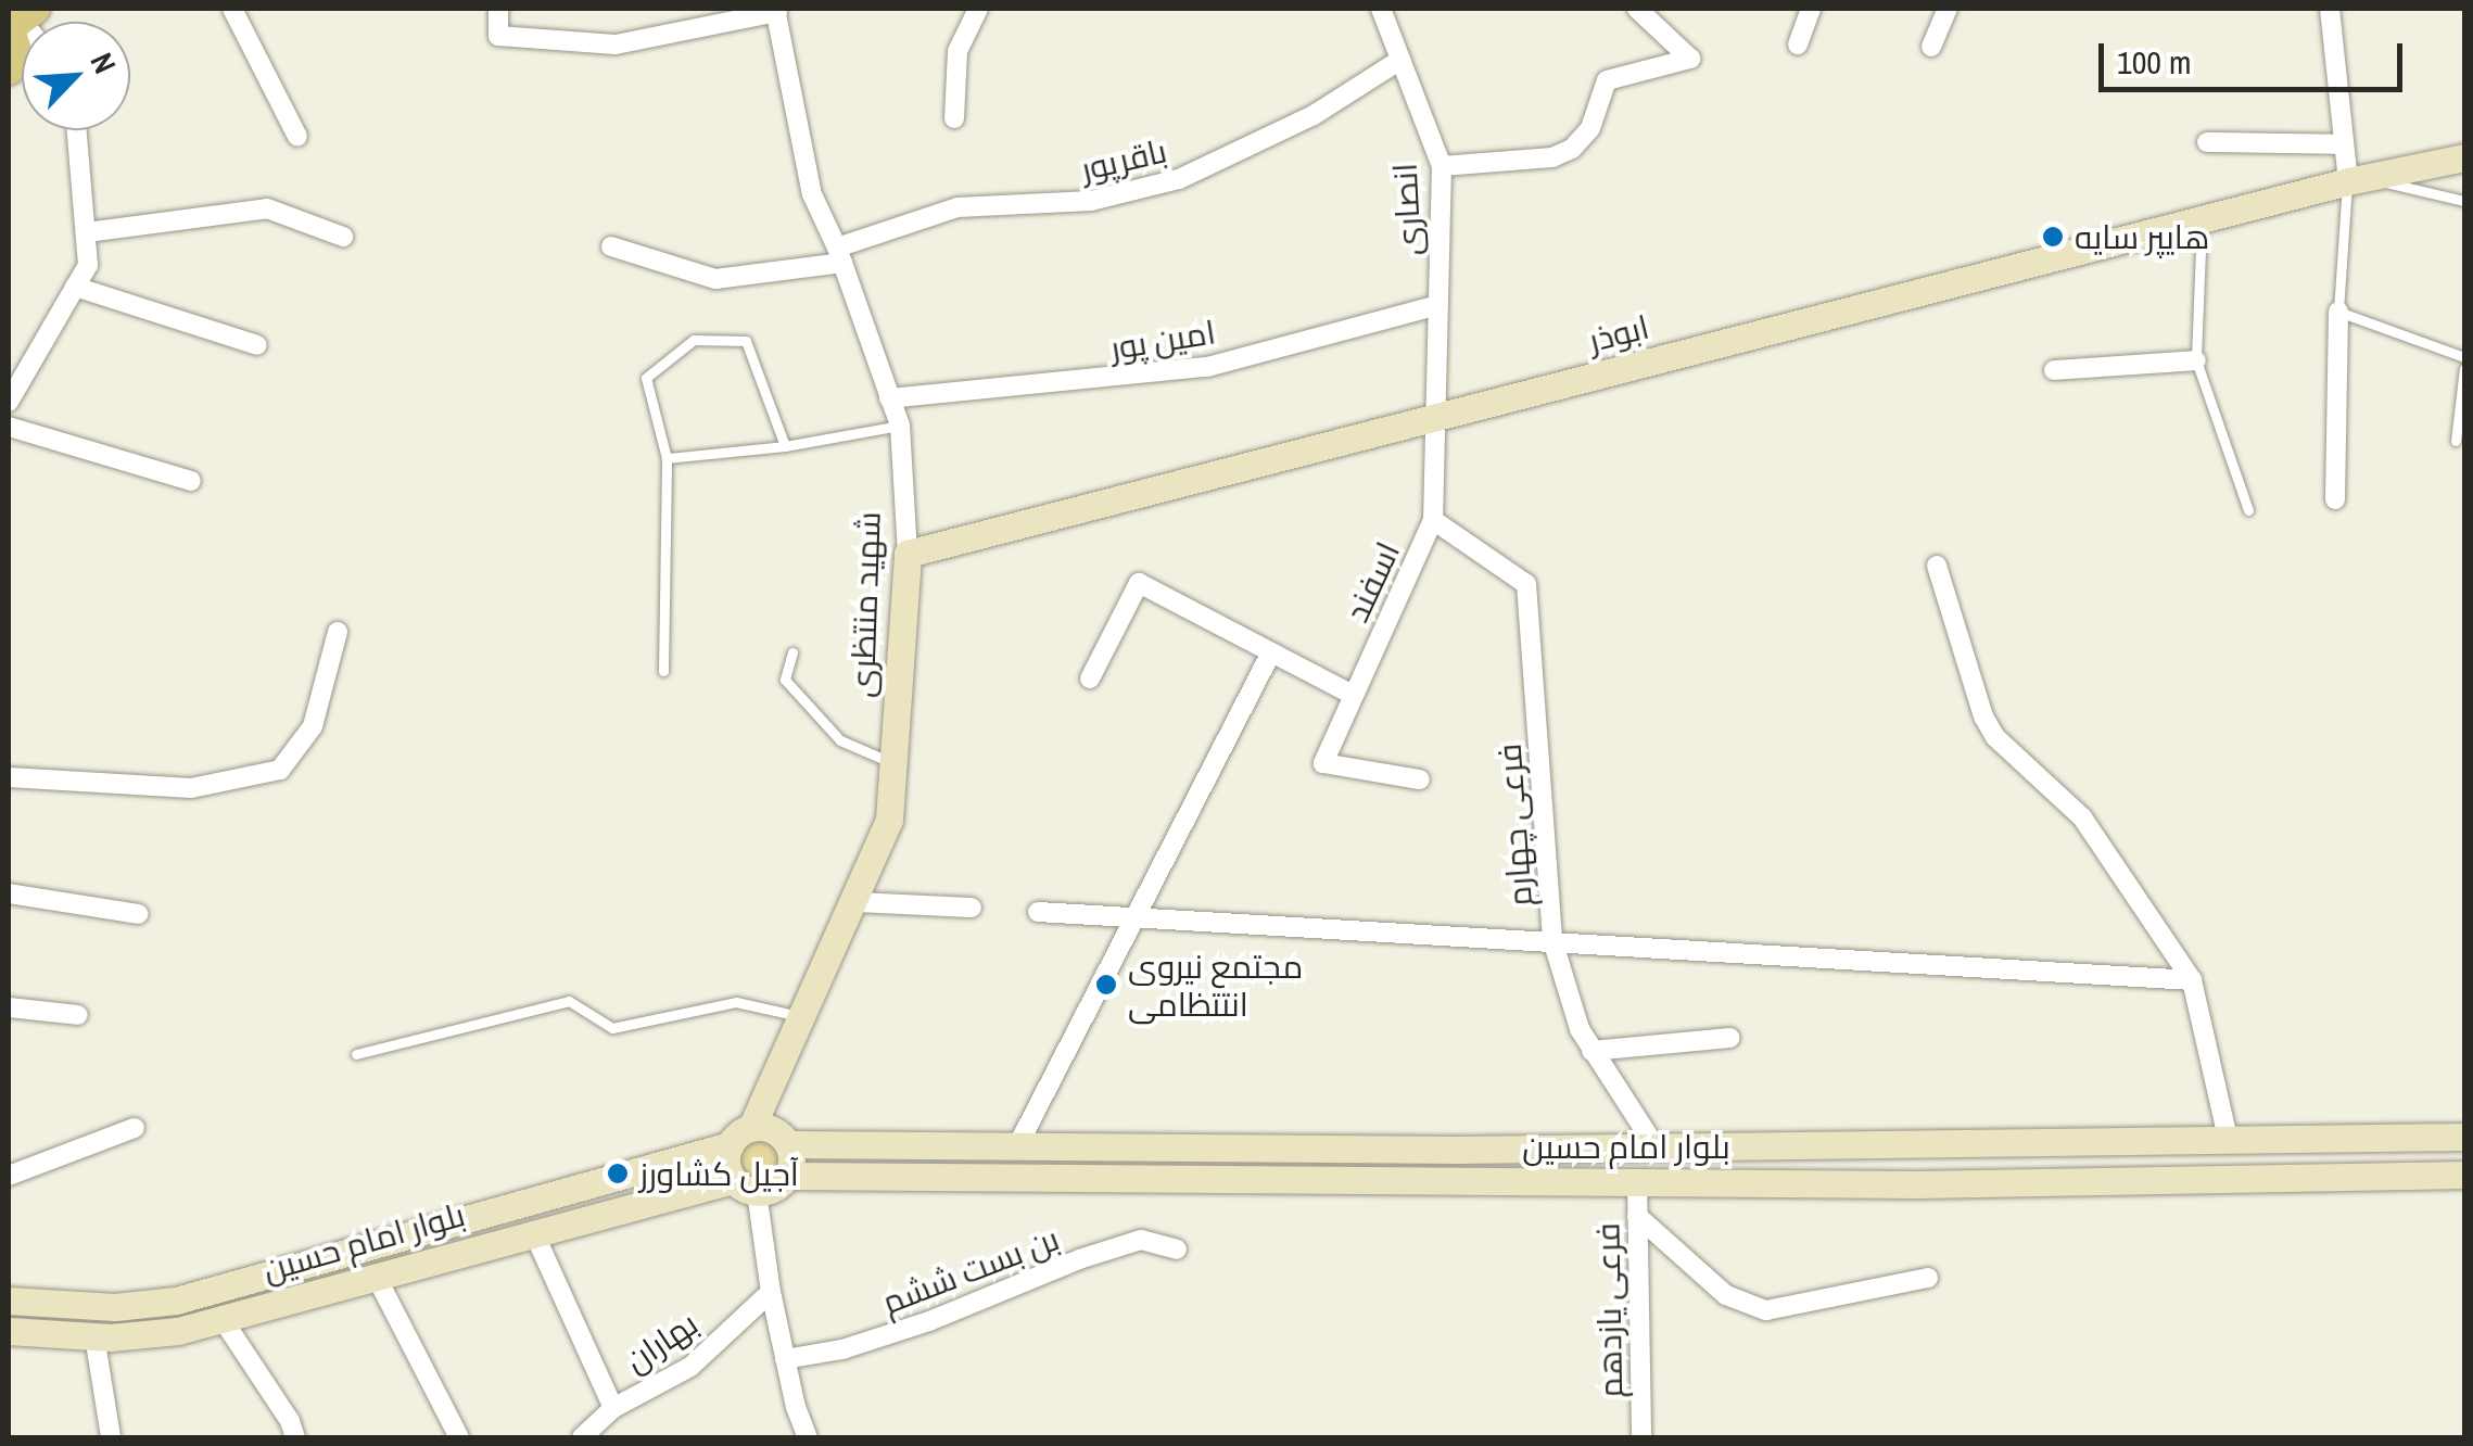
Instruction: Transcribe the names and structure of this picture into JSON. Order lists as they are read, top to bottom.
{
  "streets": {
    "street": [
      "باقرپور",
      "انصاری",
      "ابوذر",
      "امین پور",
      "اسفند",
      "شهید منتظری",
      "فرعی چهارم",
      "بلوار امام حسین",
      "بن بست ششم",
      "فرعی یازدهم",
      "بهاران"
    ]
  },
  "crossings": [
    ["باقرپور", "انصاری"],
    ["باقرپور", "شهید منتظری"],
    ["انصاری", "ابوذر"],
    ["انصاری", "امین پور"],
    ["انصاری", "اسفند"],
    ["ابوذر", "اسفند"],
    ["ابوذر", "شهید منتظری"],
    ["امین پور", "شهید منتظری"],
    ["اسفند", "فرعی چهارم"],
    ["شهید منتظری", "بلوار امام حسین"],
    ["فرعی چهارم", "بلوار امام حسین"],
    ["بلوار امام حسین", "فرعی یازدهم"]
  ],
  "places": ["هایپر‌ سایه", "مجتمع نیروی انتتظامی", "آجیل کشاورز"],
  "scale_bar": "100 m",
  "north": "top right"
}
